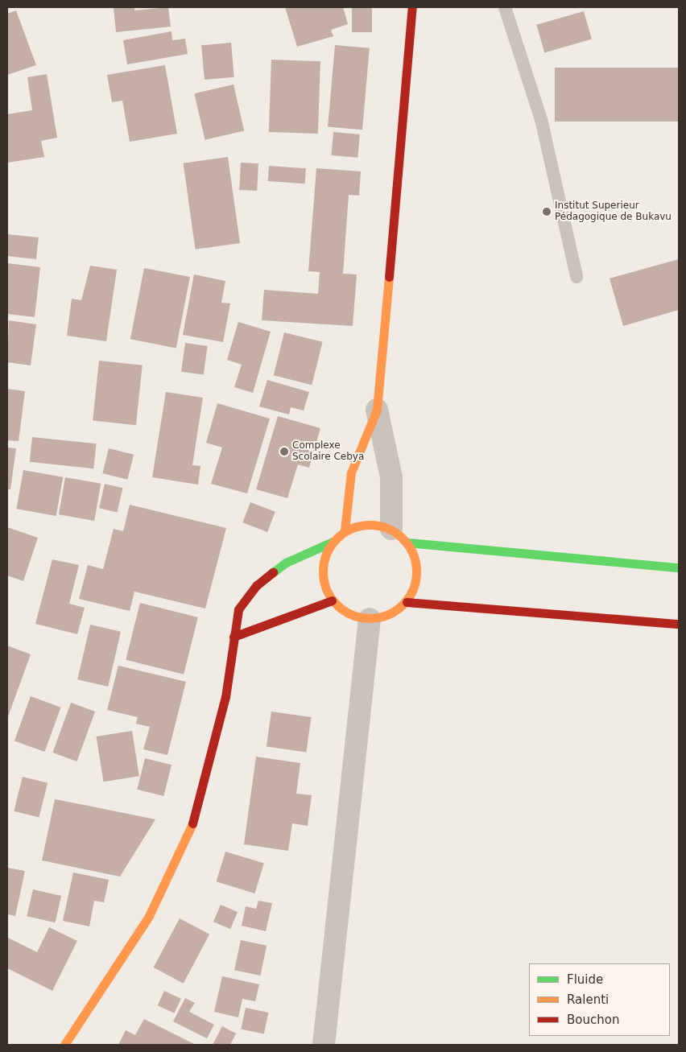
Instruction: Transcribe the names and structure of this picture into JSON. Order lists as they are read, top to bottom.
{
  "places": ["Institut Superieur Pédagogique de Bukavu", "Complexe Scolaire Cebya"],
  "legend": ["Fluide", "Ralenti", "Bouchon"]
}
